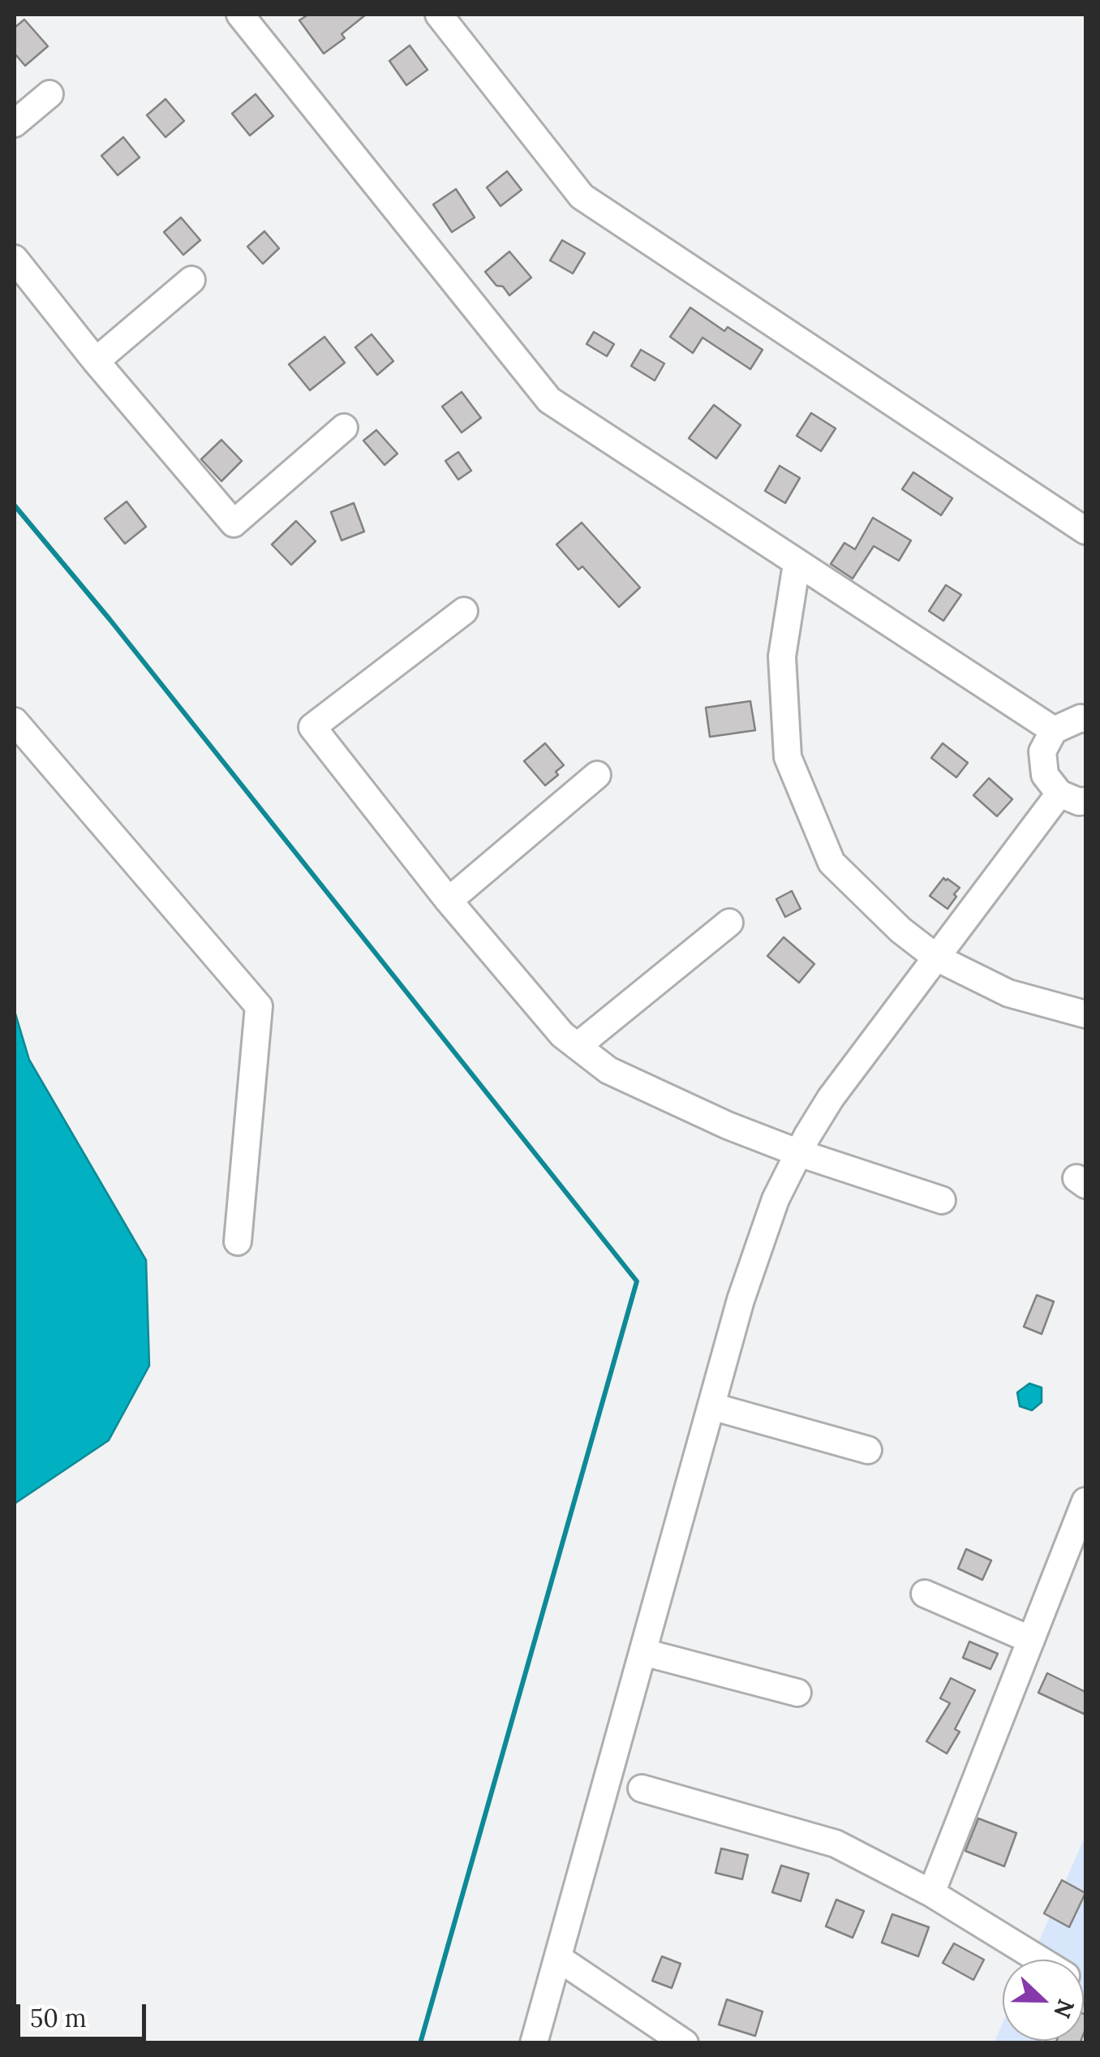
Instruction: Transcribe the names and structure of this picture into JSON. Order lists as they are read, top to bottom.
{
  "scale_bar": "50 m",
  "north": "right"
}
